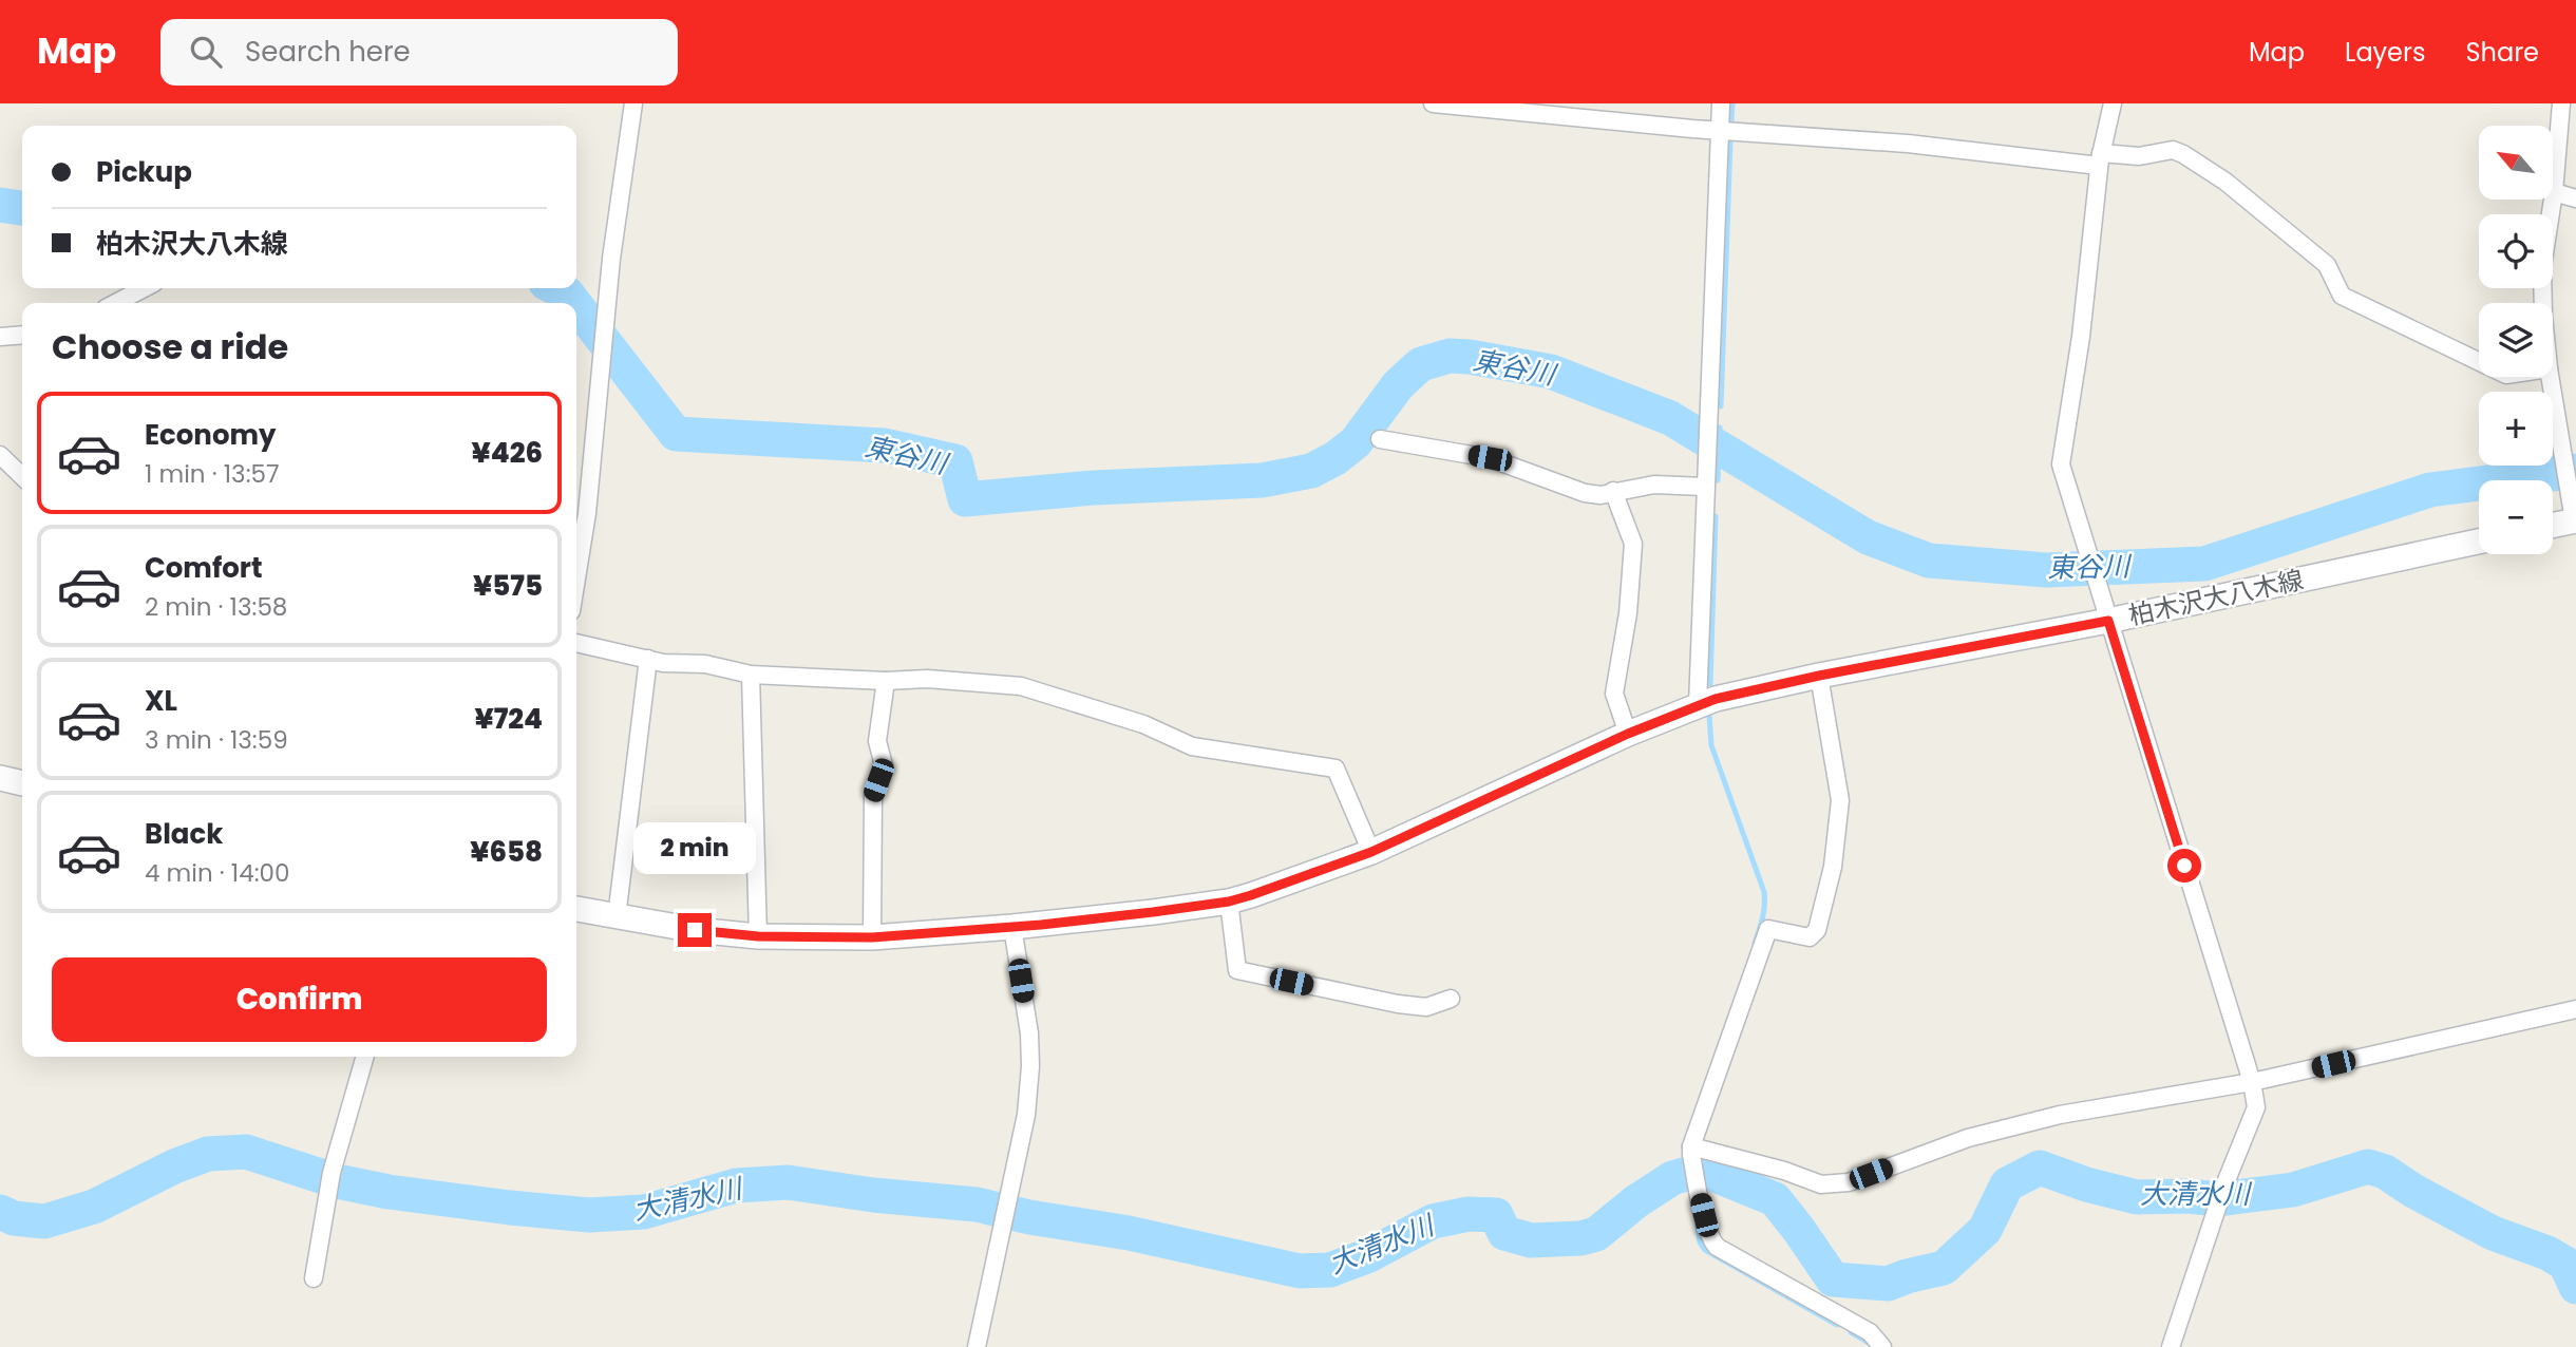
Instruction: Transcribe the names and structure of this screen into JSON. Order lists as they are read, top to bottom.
{
  "streets": {
    "main road": ["柏木沢大八木線"]
  },
  "water": ["東谷川", "大清水川"],
  "north": "top left",
  "page": {
    "header": "Map",
    "search": "Search here",
    "nav": ["Map", "Layers", "Share"],
    "map_buttons": ["+", "−"],
    "banner": ["Pickup", "柏木沢大八木線"],
    "heading": "Choose a ride",
    "list": [
      {
        "name": "Economy",
        "note": "1 min · 13:57",
        "value": "¥426"
      },
      {
        "name": "Comfort",
        "note": "2 min · 13:58",
        "value": "¥575"
      },
      {
        "name": "XL",
        "note": "3 min · 13:59",
        "value": "¥724"
      },
      {
        "name": "Black",
        "note": "4 min · 14:00",
        "value": "¥658"
      }
    ],
    "bubble": "2 min",
    "buttons": "Confirm"
  }
}
